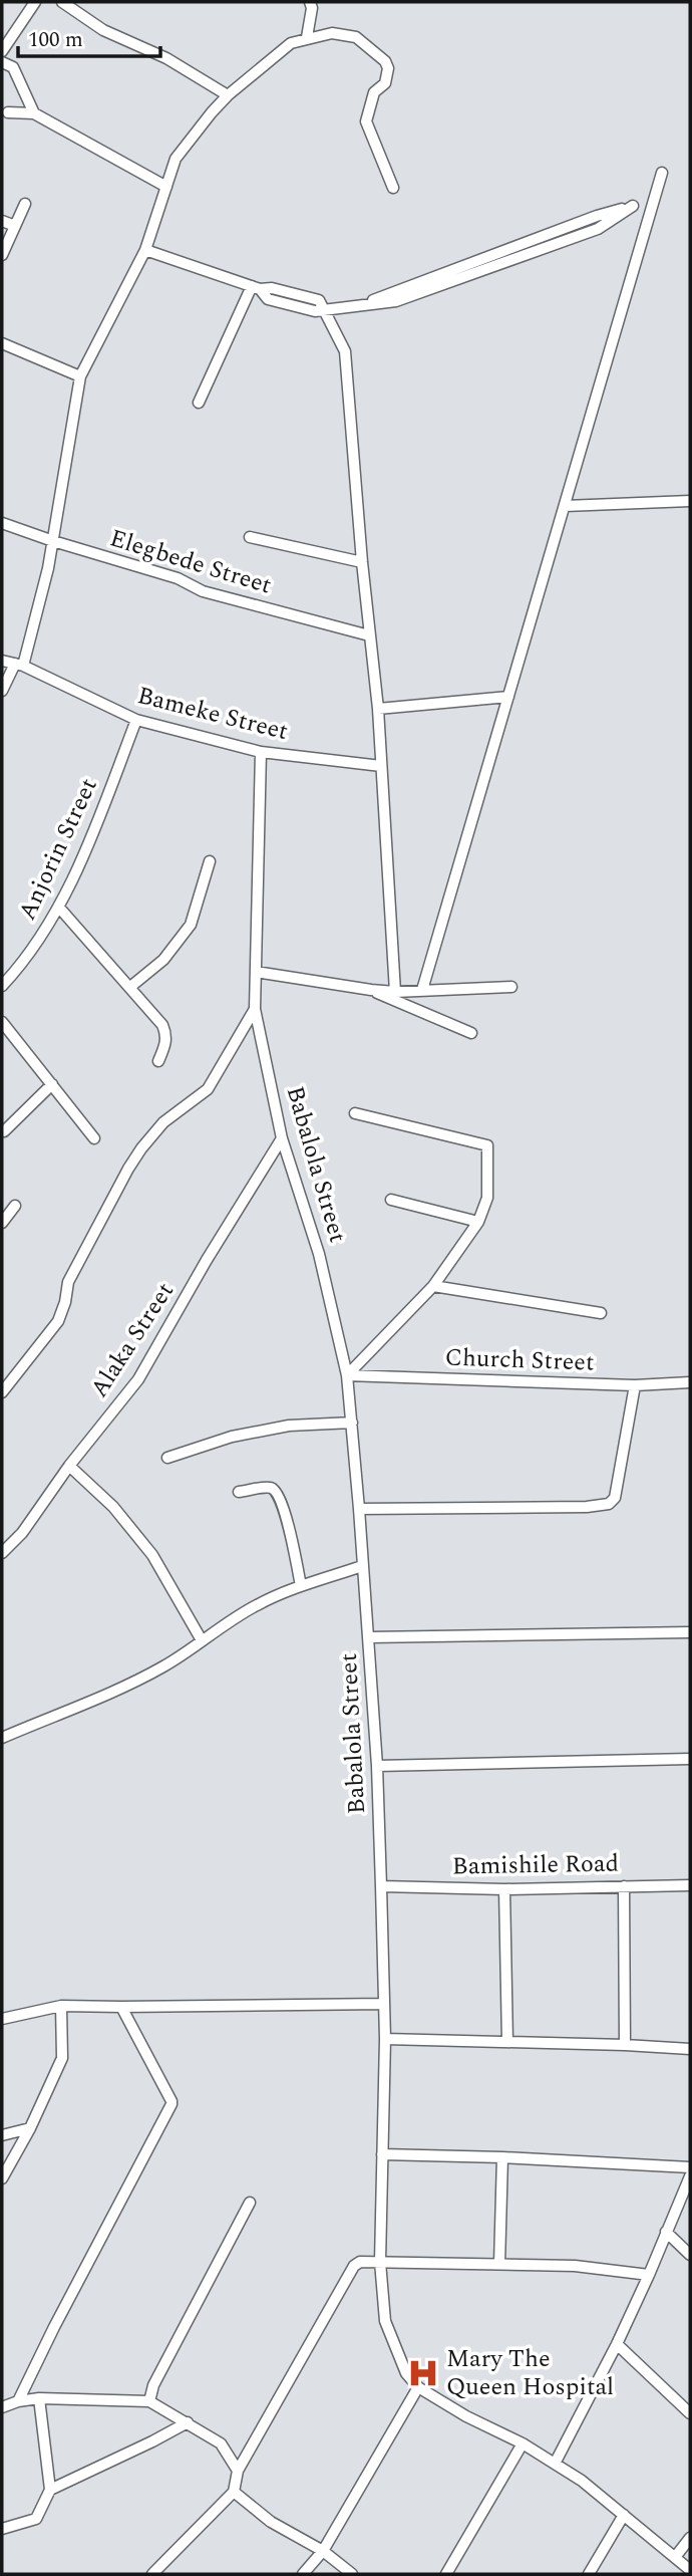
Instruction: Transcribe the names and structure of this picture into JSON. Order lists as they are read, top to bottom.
{
  "streets": {
    "street": [
      "Elegbede Street",
      "Bameke Street",
      "Anjorin Street",
      "Babalola Street",
      "Alaka Street",
      "Church Street",
      "Bamishile Road"
    ]
  },
  "crossings": [
    ["Bameke Street", "Anjorin Street"],
    ["Bameke Street", "Babalola Street"],
    ["Babalola Street", "Alaka Street"],
    ["Babalola Street", "Church Street"],
    ["Babalola Street", "Bamishile Road"]
  ],
  "places": {
    "hospital": ["Mary The Queen Hospital"]
  },
  "scale_bar": "100 m"
}
